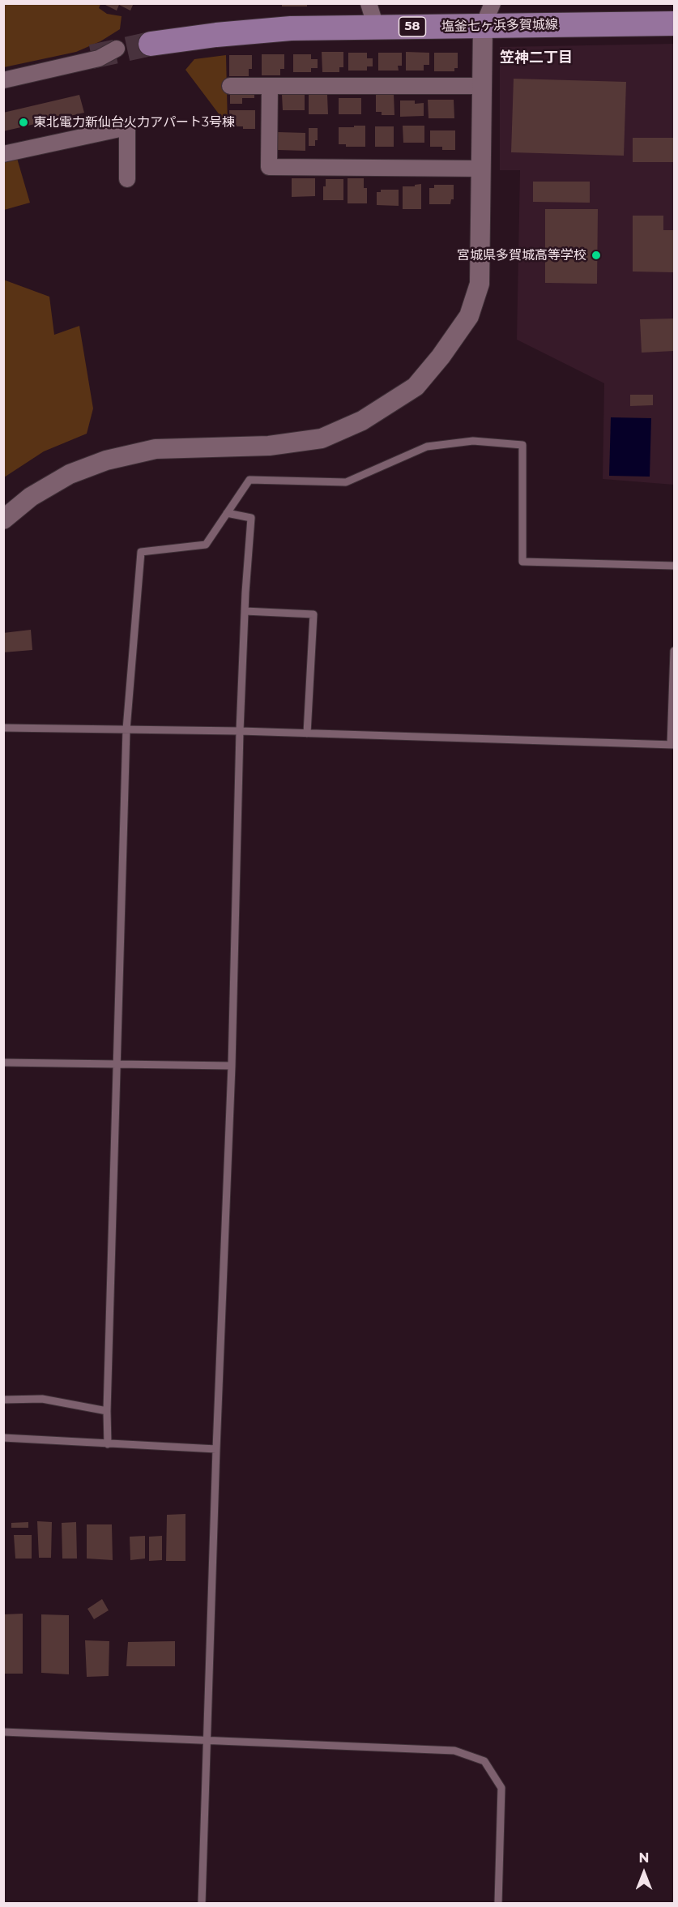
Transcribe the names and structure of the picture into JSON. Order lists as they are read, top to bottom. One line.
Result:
{"streets":{"main road":["塩釜七ヶ浜多賀城線","58"]},"districts":["笠神二丁目"],"places":["東北電力新仙台火力アパート3号棟","宮城県多賀城高等学校"],"north":"top"}
